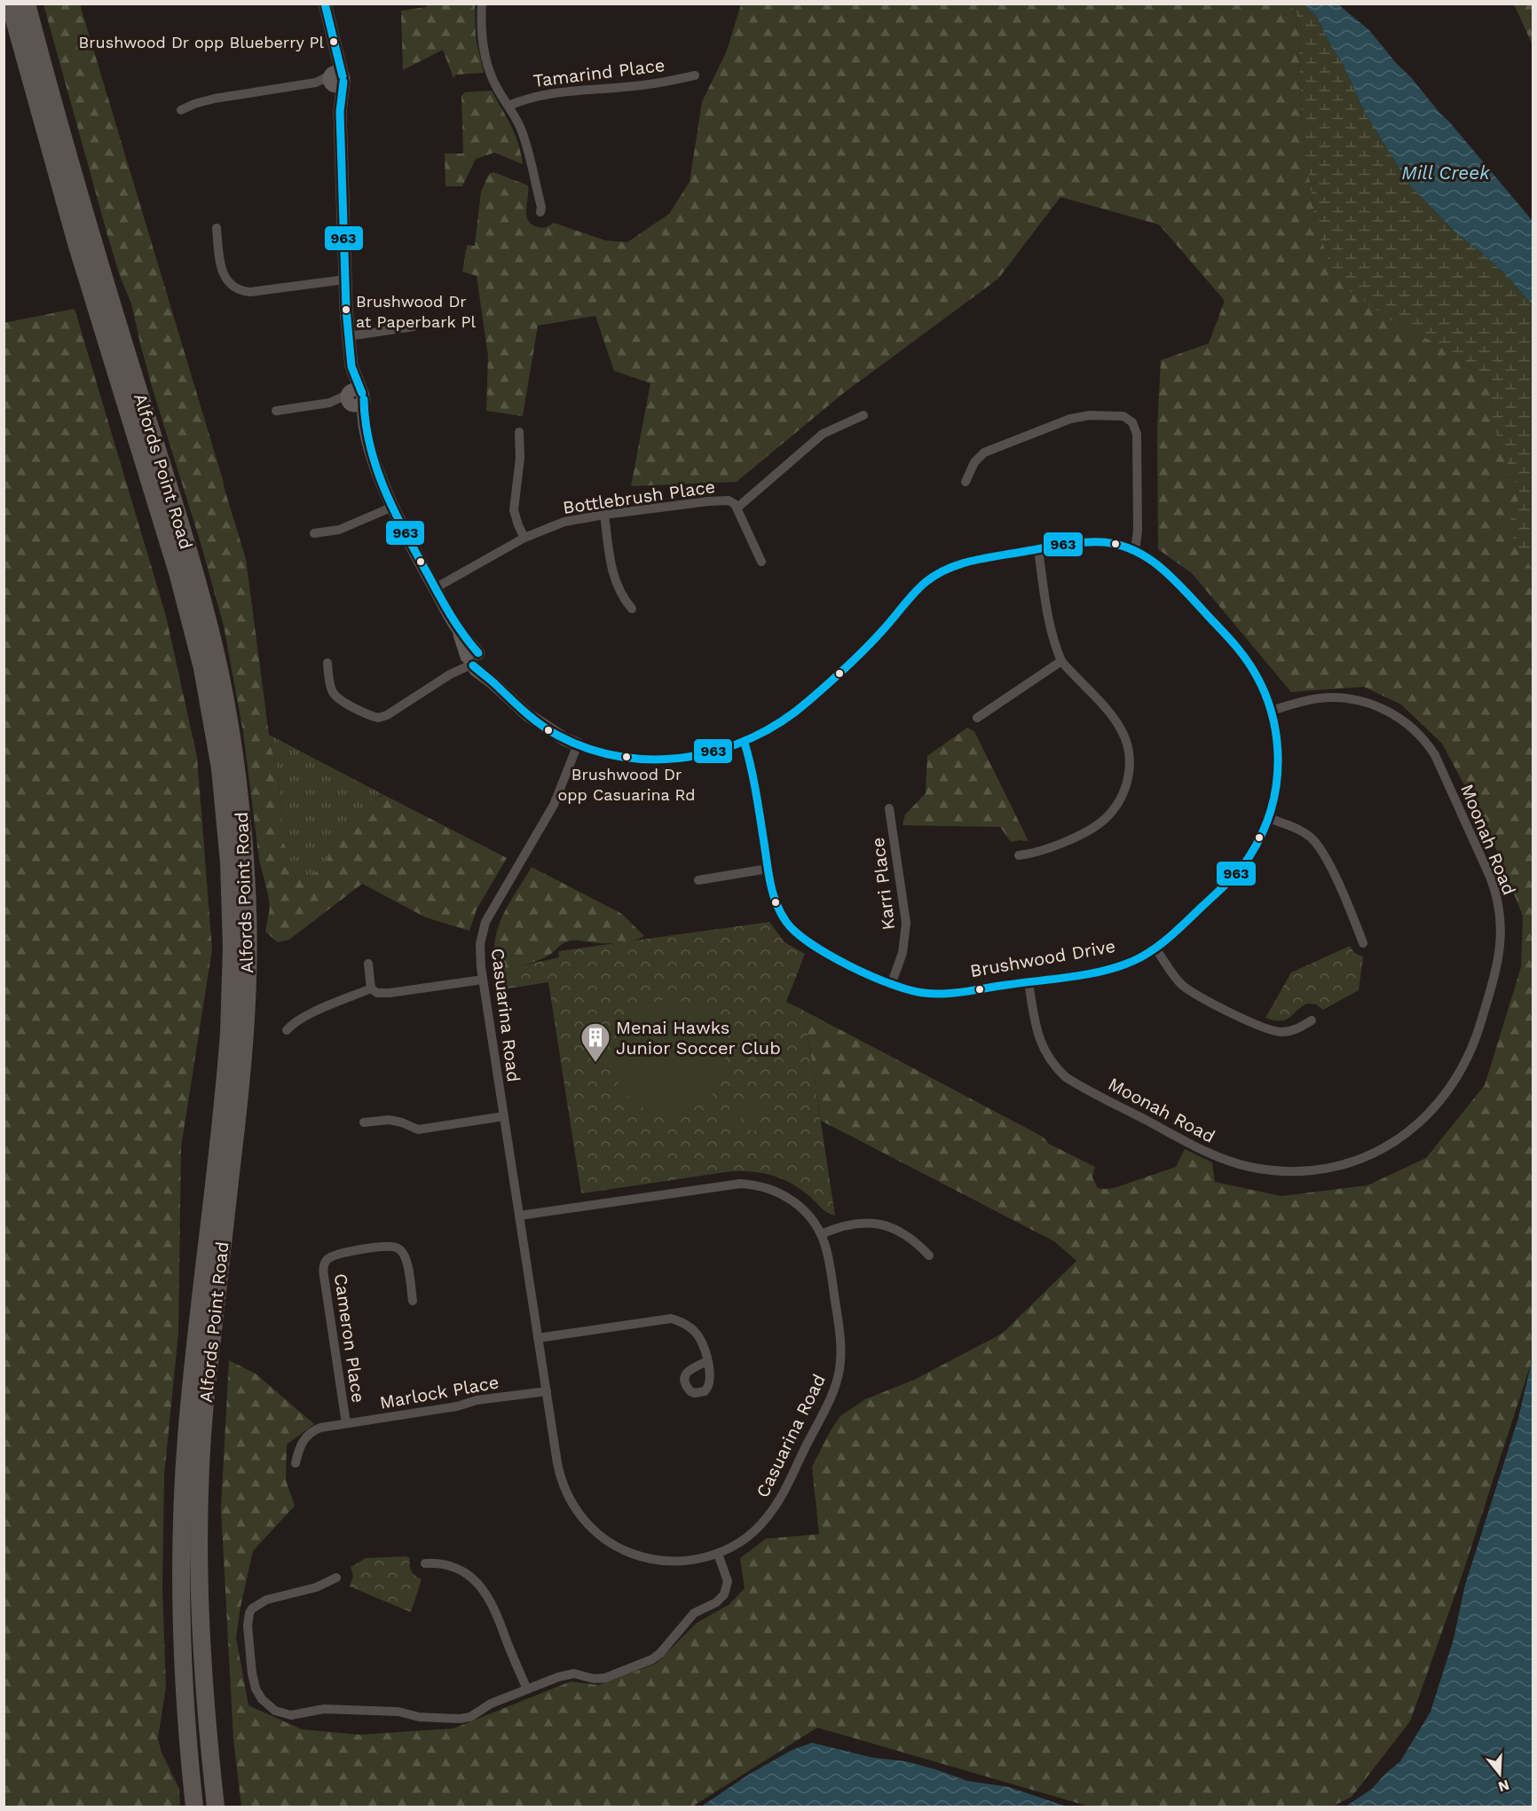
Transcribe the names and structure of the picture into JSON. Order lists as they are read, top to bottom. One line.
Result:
{"streets":{"highway":["Alfords Point Road"],"street":["Tamarind Place","Bottlebrush Place","Moonah Road","Karri Place","Brushwood Drive","Casuarina Road","Cameron Place","Marlock Place"]},"crossings":[["Bottlebrush Place","Brushwood Drive"],["Moonah Road","Brushwood Drive"],["Karri Place","Brushwood Drive"],["Brushwood Drive","Casuarina Road"],["Casuarina Road","Marlock Place"],["Cameron Place","Marlock Place"]],"water":["Mill Creek"],"places":{"other":["Brushwood Dr opp Blueberry Pl","Brushwood Dr at Paperbark Pl","Brushwood Dr opp Casuarina Rd"],"building":["Menai Hawks Junior Soccer Club"]},"lines":["transit line 963"],"north":"bottom"}
